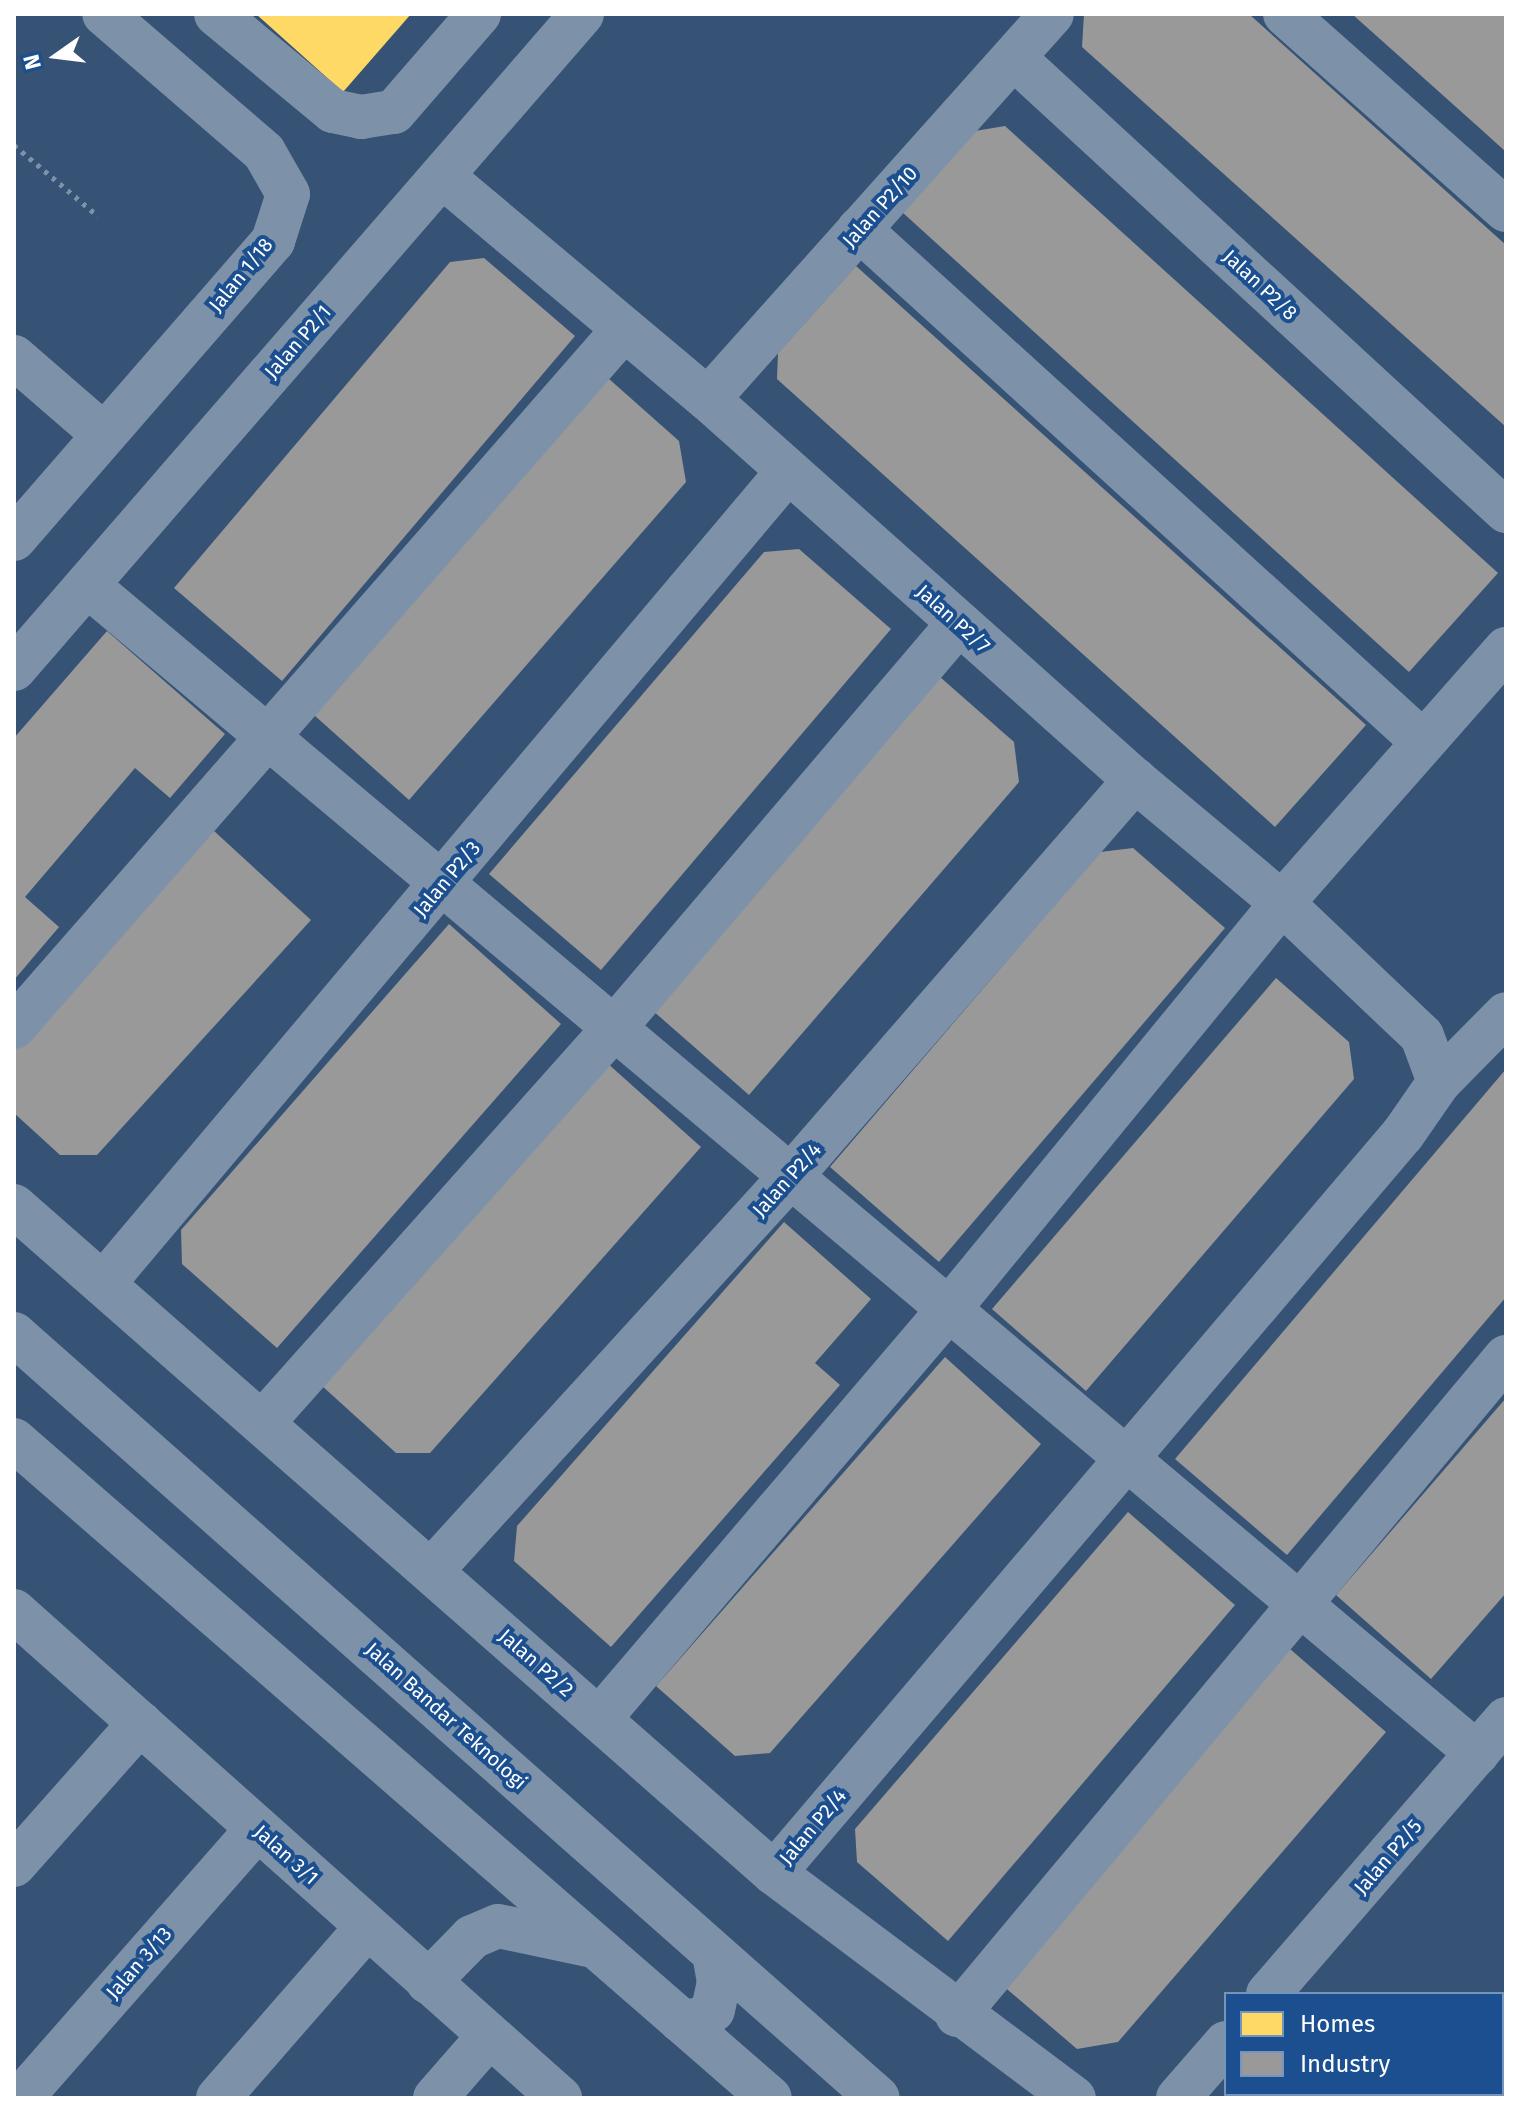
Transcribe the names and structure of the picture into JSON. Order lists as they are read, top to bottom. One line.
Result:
{"streets":{"street":["Jalan P2/10","Jalan 1/18","Jalan P2/8","Jalan P2/1","Jalan P2/7","Jalan P2/3","Jalan P2/4","Jalan P2/2","Jalan Bandar Teknologi","Jalan 3/1","Jalan P2/5","Jalan 3/13"]},"crossings":[["Jalan P2/10","Jalan P2/8"],["Jalan P2/10","Jalan P2/7"],["Jalan P2/1","Jalan P2/7"],["Jalan P2/7","Jalan P2/3"],["Jalan P2/7","Jalan P2/4"],["Jalan P2/3","Jalan P2/2"],["Jalan P2/4","Jalan P2/2"],["Jalan 3/1","Jalan 3/13"]],"legend":["Homes","Industry"],"north":"left"}
